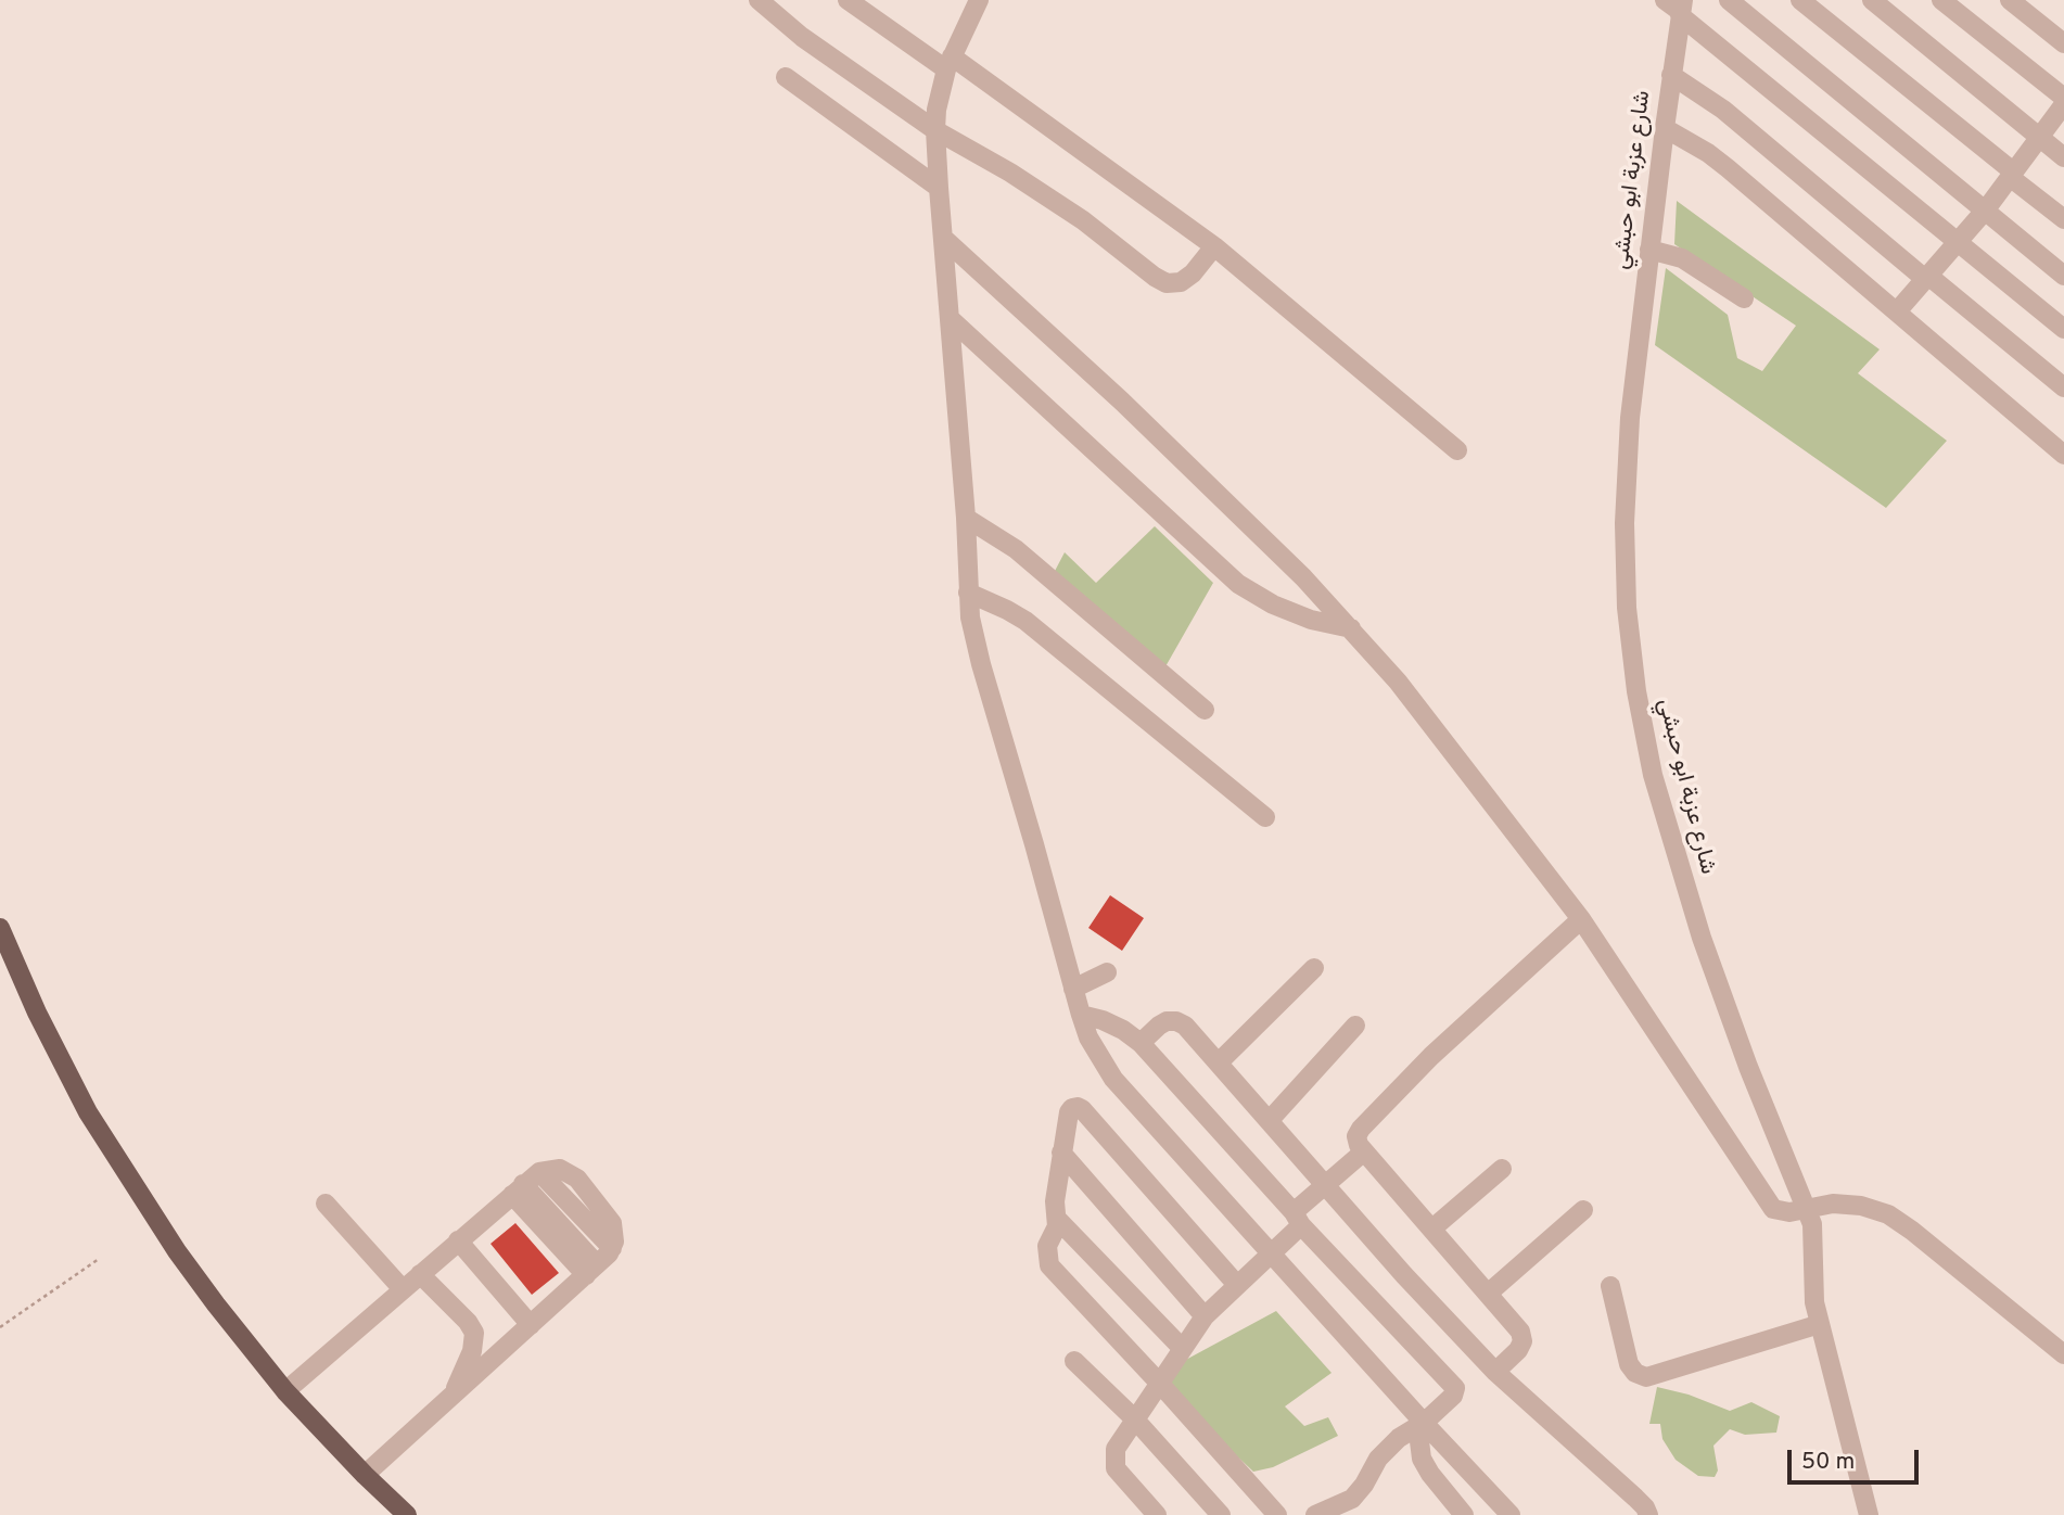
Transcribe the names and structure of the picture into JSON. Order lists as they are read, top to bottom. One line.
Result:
{"streets":{"street":["شارع عزبة ابو حبشي"]},"scale_bar":"50 m"}
